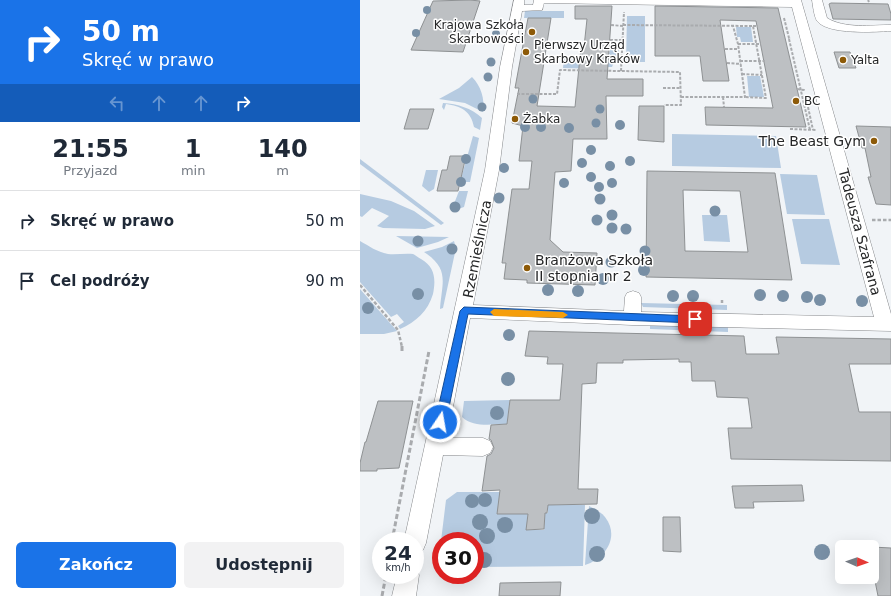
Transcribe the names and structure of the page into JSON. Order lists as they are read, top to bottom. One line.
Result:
{"streets":{"street":["Tadeusza Szafrana","Rzemieślnicza"]},"places":["Krajowa Szkoła Skarbowości","Pierwszy Urząd Skarbowy Kraków","Yalta","BC","Żabka","The Beast Gym","Branżowa Szkoła II stopnia nr 2"],"north":"right","page":{"turn":["50 m","Skręć w prawo"],"eta":["21:55","Przyjazd","1","min","140","m"],"list":[{"name":"Skręć w prawo","value":"50 m"},{"name":"Cel podróży","value":"90 m"}],"speed":"24 km/h","limit":"30","buttons":["Zakończ","Udostępnij"]}}
